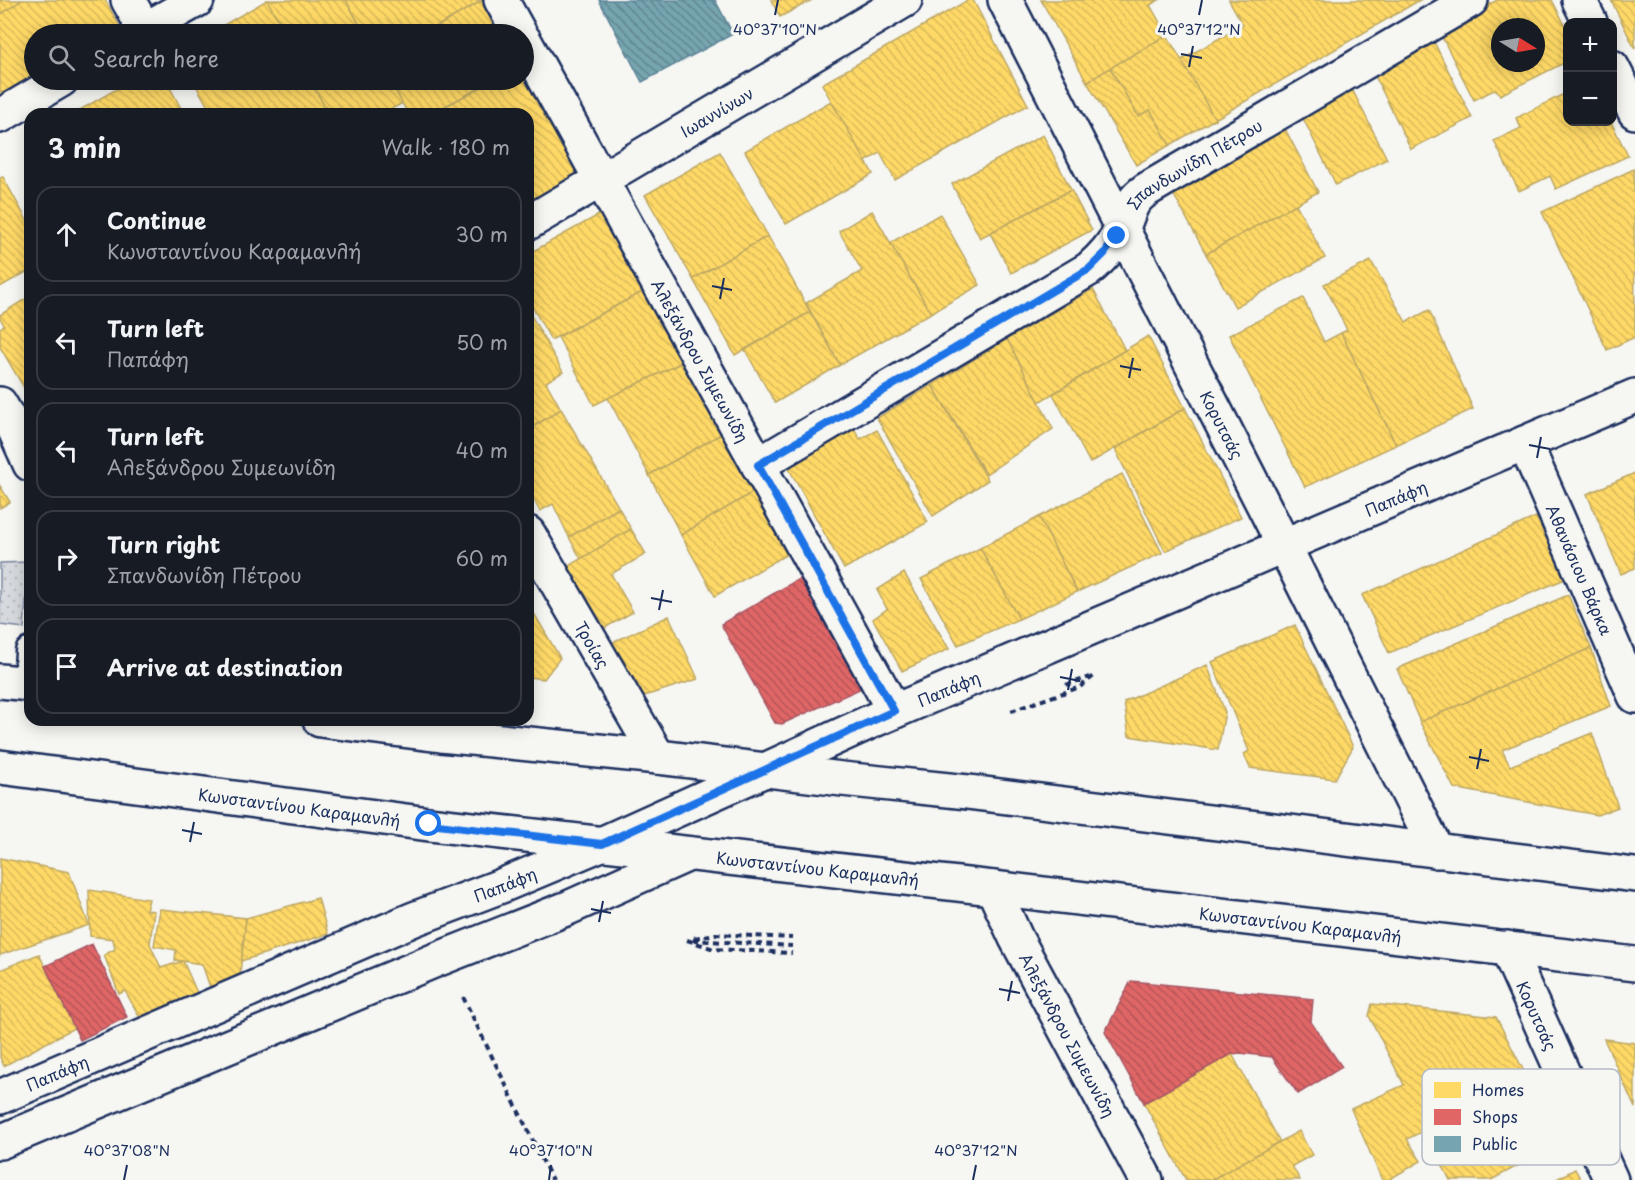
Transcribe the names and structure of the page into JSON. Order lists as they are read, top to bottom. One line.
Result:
{"streets":{"street":["Ιωαννίνων","Σπανδωνίδη Πέτρου","Αλεξάνδρου Συμεωνίδη","Κορυτσάς","Παπάφη","Αθανάσιου Βάρκα","Τροίας","Κωνσταντίνου Καραμανλή"]},"crossings":[["Ιωαννίνων","Αλεξάνδρου Συμεωνίδη"],["Σπανδωνίδη Πέτρου","Αλεξάνδρου Συμεωνίδη"],["Σπανδωνίδη Πέτρου","Κορυτσάς"],["Αλεξάνδρου Συμεωνίδη","Παπάφη"],["Αλεξάνδρου Συμεωνίδη","Κωνσταντίνου Καραμανλή"],["Κορυτσάς","Παπάφη"],["Κορυτσάς","Κωνσταντίνου Καραμανλή"],["Παπάφη","Αθανάσιου Βάρκα"],["Παπάφη","Κωνσταντίνου Καραμανλή"]],"legend":["Homes","Shops","Public"],"north":"right","page":{"map_buttons":["+","−"],"search":"Search here","heading":["3 min","Walk · 180 m"],"list":[["Continue","Κωνσταντίνου Καραμανλή","30 m"],["Turn left","Παπάφη","50 m"],["Turn left","Αλεξάνδρου Συμεωνίδη","40 m"],["Turn right","Σπανδωνίδη Πέτρου","60 m"],"Arrive at destination"]},"coordinates":["40°37'10\"N","40°37'12\"N","40°37'08\"N"]}
